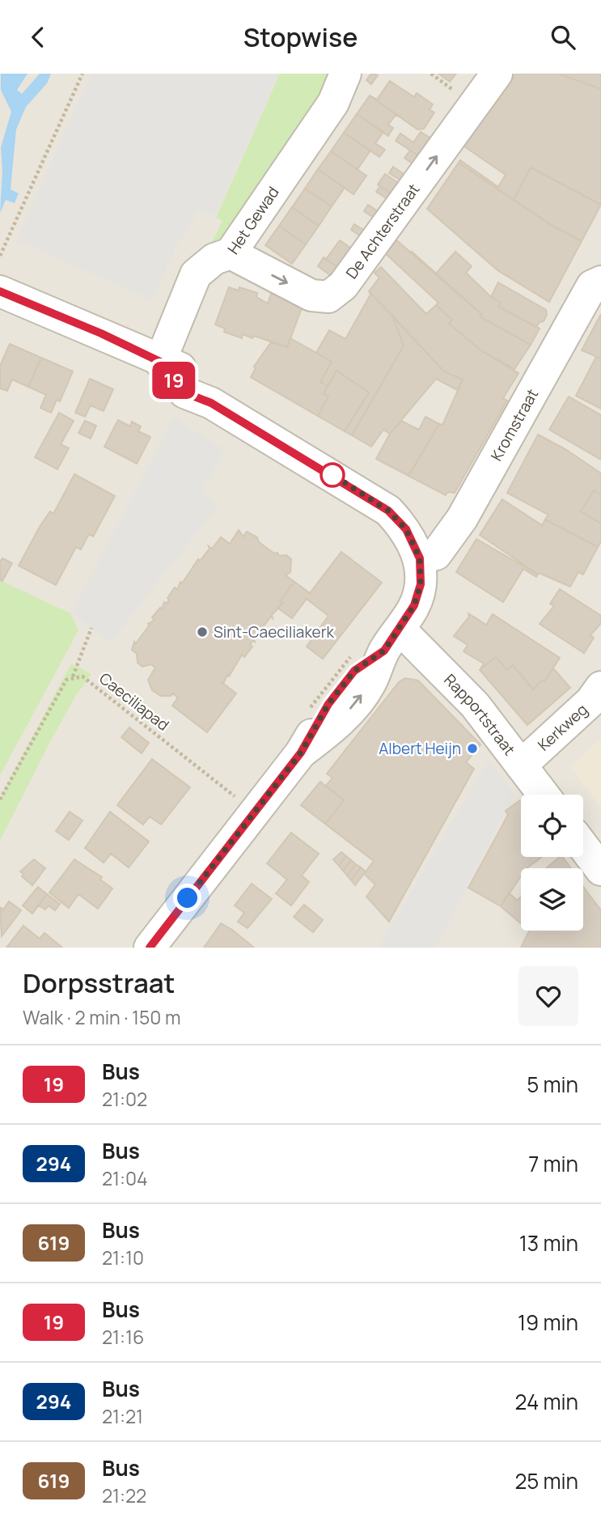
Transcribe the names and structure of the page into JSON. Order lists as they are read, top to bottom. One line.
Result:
{"streets":{"street":["Het Gewad","De Achterstraat","Kromstraat","Rapportstraat","Kerkweg"],"path":["Caeciliapad"]},"crossings":[["Het Gewad","De Achterstraat"],["Rapportstraat","Kerkweg"]],"one_way":["De Achterstraat"],"places":["Sint-Caeciliakerk","Albert Heijn"],"lines":["bus line 19"],"page":{"header":"Stopwise","on_map":"19","heading":["Dorpsstraat","Walk · 2 min · 150 m"],"list":[{"mark":"19","name":"Bus","note":"21:02","value":"5 min"},{"mark":"294","name":"Bus","note":"21:04","value":"7 min"},{"mark":"619","name":"Bus","note":"21:10","value":"13 min"},{"mark":"19","name":"Bus","note":"21:16","value":"19 min"},{"mark":"294","name":"Bus","note":"21:21","value":"24 min"},{"mark":"619","name":"Bus","note":"21:22","value":"25 min"}]}}
